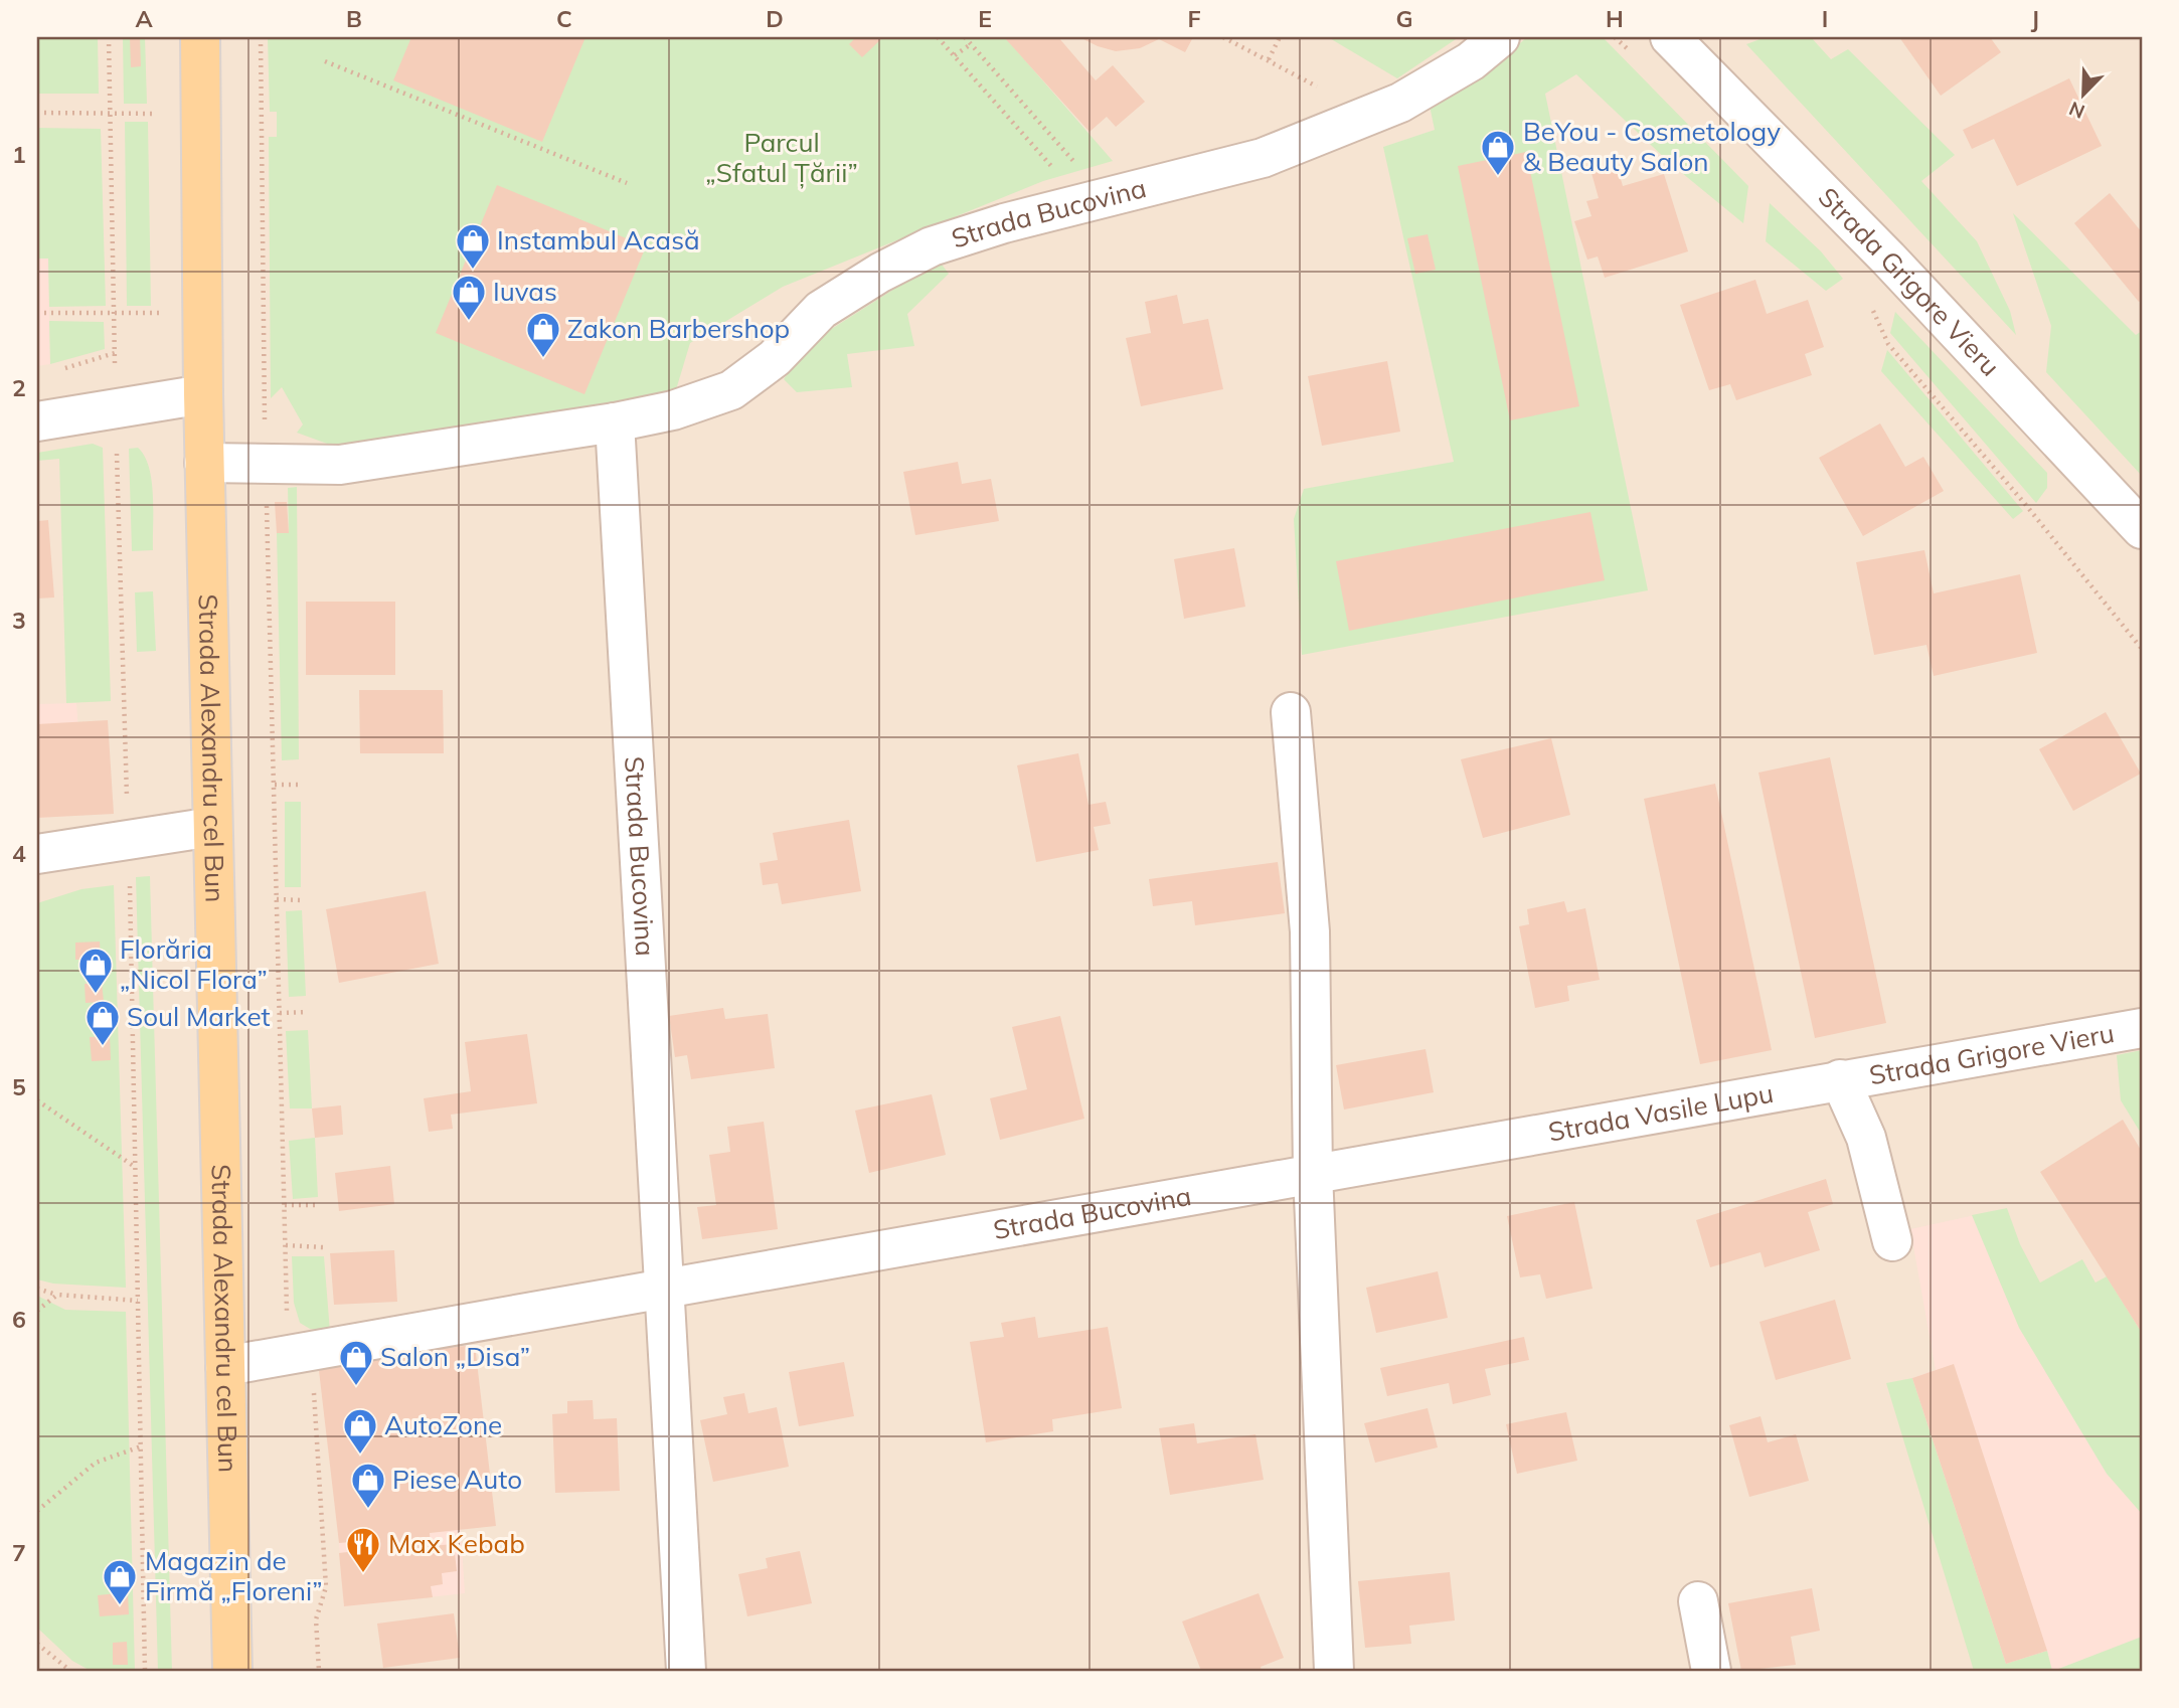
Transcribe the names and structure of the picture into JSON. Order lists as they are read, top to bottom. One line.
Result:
{"streets":{"main road":["Strada Alexandru cel Bun"],"street":["Strada Bucovina","Strada Grigore Vieru","Strada Vasile Lupu"]},"crossings":[["Strada Bucovina","Strada Alexandru cel Bun"],["Strada Bucovina","Strada Vasile Lupu"],["Strada Grigore Vieru","Strada Vasile Lupu"]],"parks":["Parcul „Sfatul Țării”"],"places":{"shop":["BeYou - Cosmetology & Beauty Salon","Instambul Acasă","Iuvas","Zakon Barbershop","Florăria „Nicol Flora”","Soul Market","Salon „Disa”","AutoZone","Piese Auto","Magazin de Firmă „Floreni”"],"restaurant":["Max Kebab"]},"north":"bottom left","grid":{"columns":["A","B","C","D","E","F","G","H","I","J"],"rows":["1","2","3","4","5","6","7"]}}
